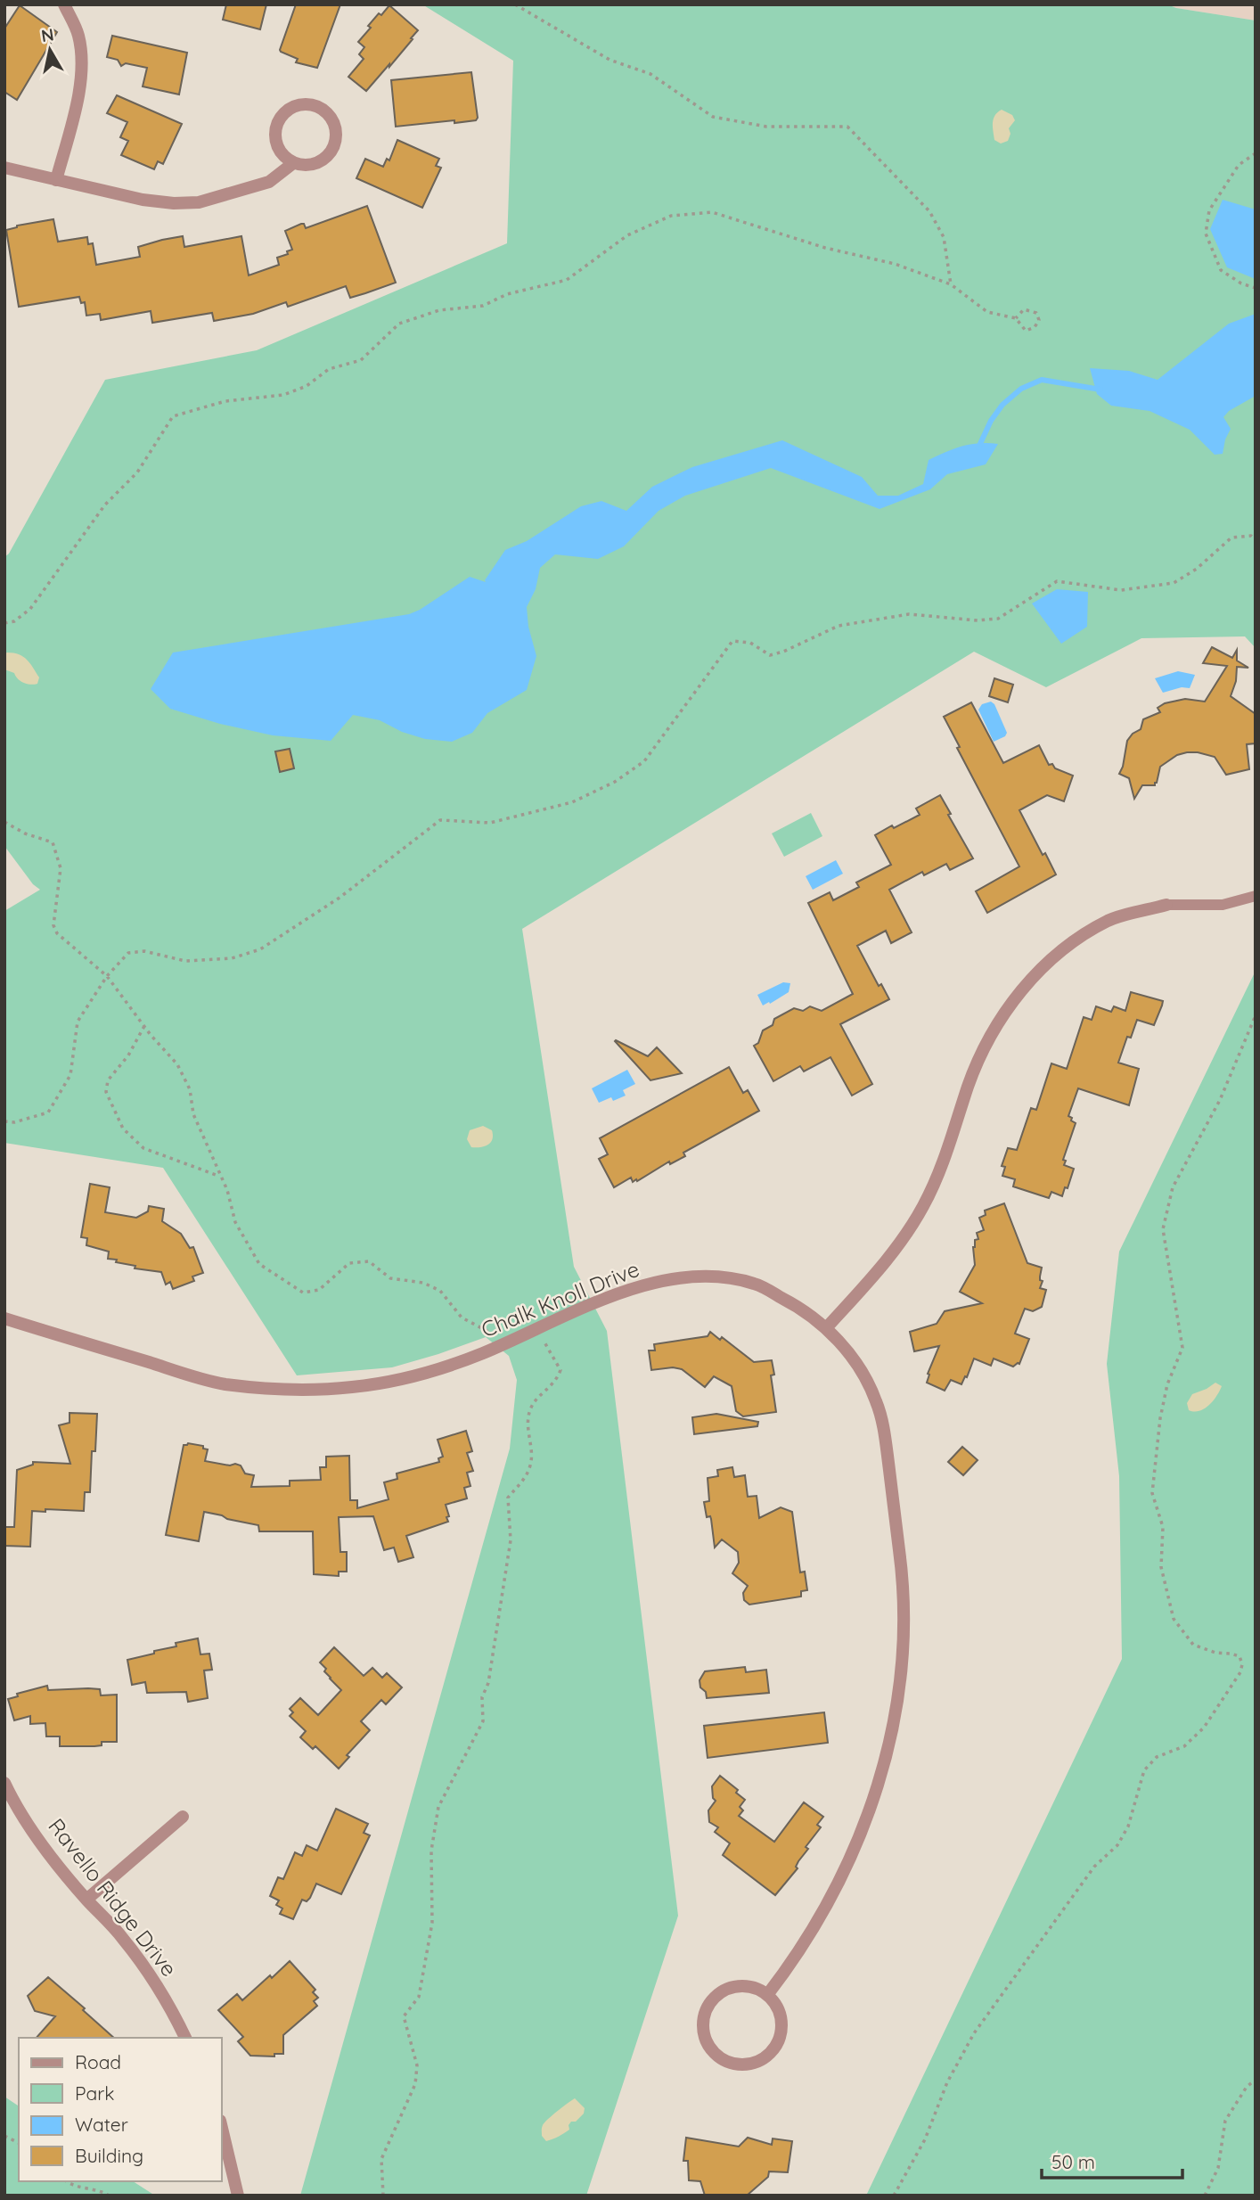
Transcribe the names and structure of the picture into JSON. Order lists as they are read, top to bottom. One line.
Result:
{"streets":{"street":["Chalk Knoll Drive","Ravello Ridge Drive"]},"legend":["Road","Park","Water","Building"],"scale_bar":"50 m","north":"top"}
